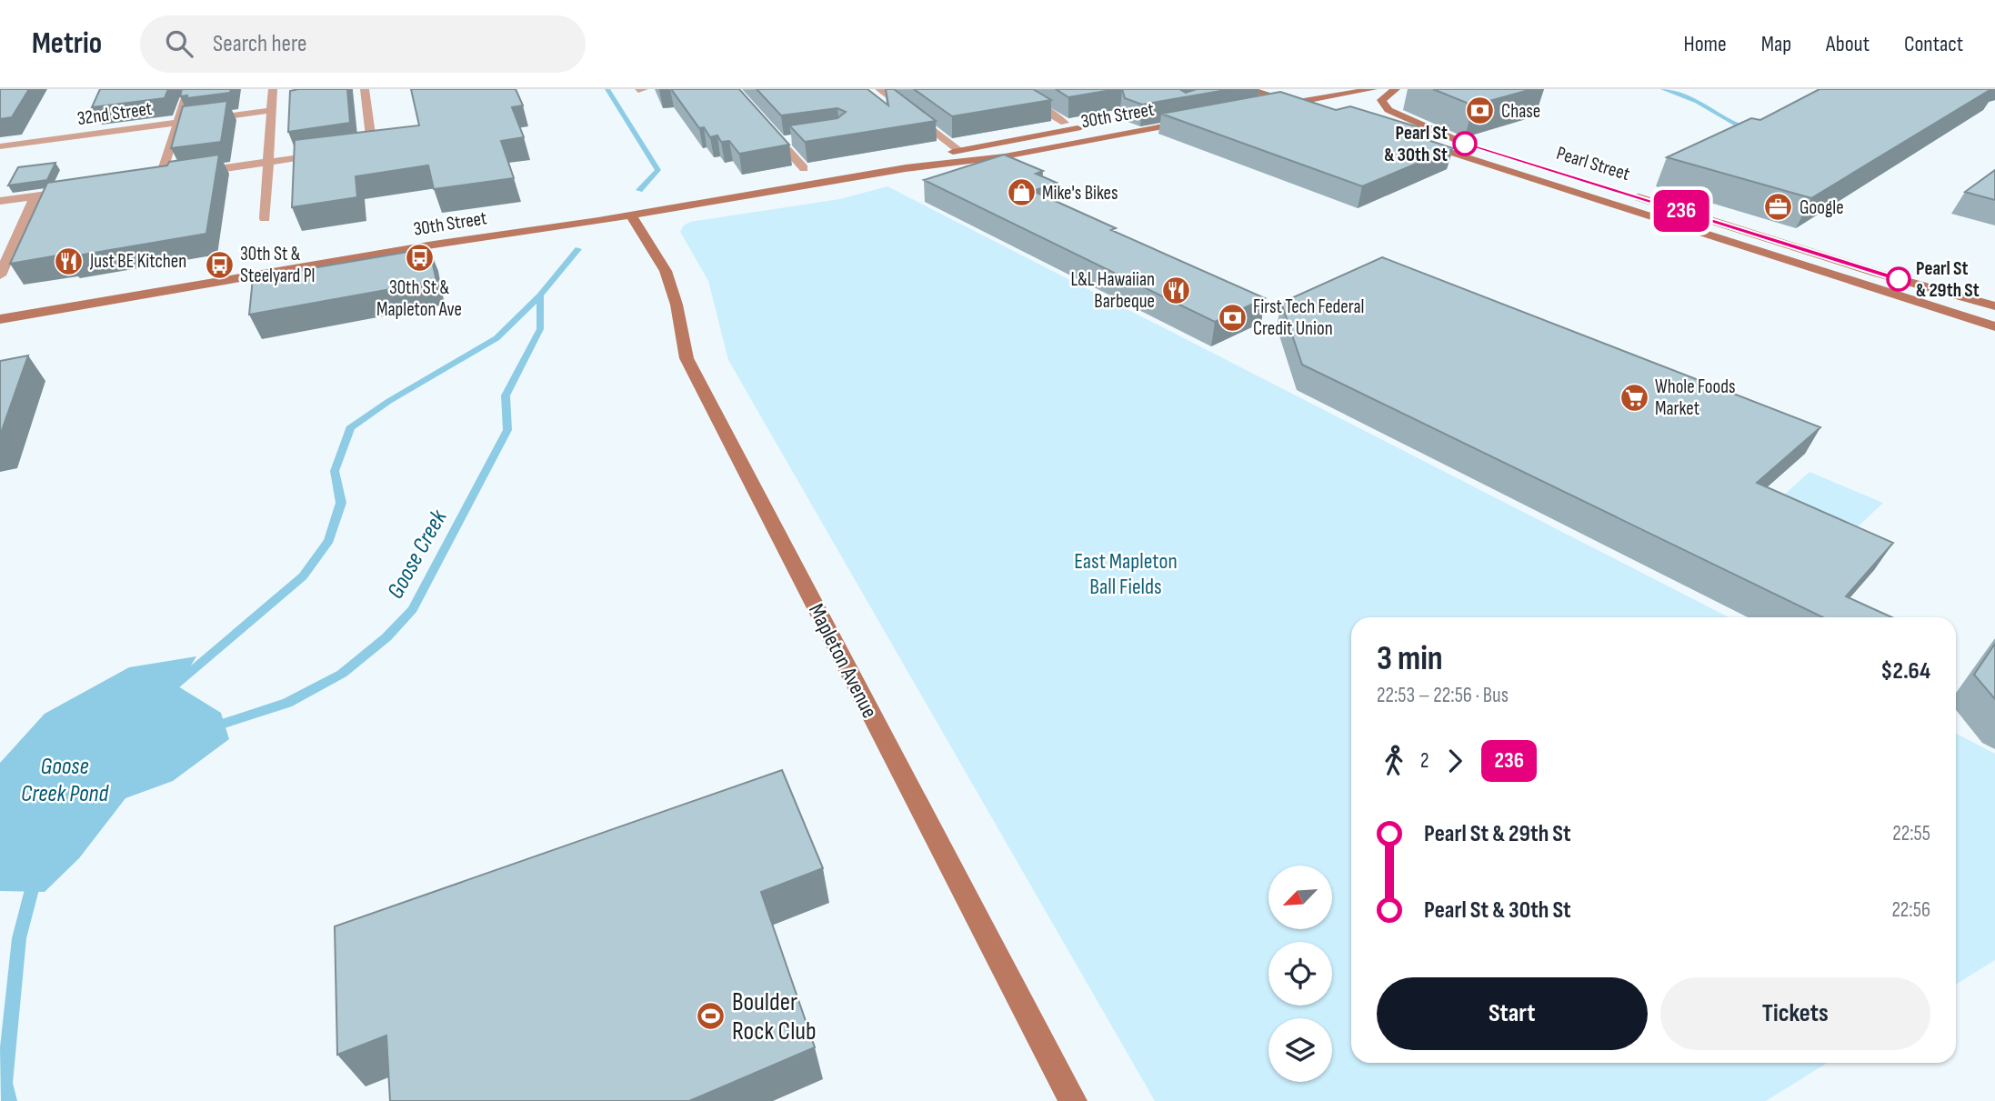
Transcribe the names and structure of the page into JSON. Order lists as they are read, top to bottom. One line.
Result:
{"streets":{"main road":["30th Street","Pearl Street","Mapleton Avenue"],"street":["32nd Street"]},"crossings":[["30th Street","Mapleton Avenue"]],"water":["Goose Creek","Goose Creek Pond"],"parks":["East Mapleton Ball Fields"],"places":{"bank":["Chase","First Tech Federal Credit Union"],"other":["Pearl St & 30th St","Pearl St & 29th St"],"shop":["Mike's Bikes"],"office":["Google"],"bus stop":["30th St & Mapleton Ave","30th St & Steelyard Pl"],"restaurant":["Just BE Kitchen","L&L Hawaiian Barbeque"],"supermarket":["Whole Foods Market"],"sports":["Boulder Rock Club"]},"lines":["bus line 236"],"north":"bottom left","page":{"header":"Metrio","search":"Search here","nav":["Home","Map","About","Contact"],"on_map":"236","heading":["3 min","22:53 – 22:56 · Bus","$2.64"],"legs":["2","236"],"list":[{"name":"Pearl St & 29th St","value":"22:55"},{"name":"Pearl St & 30th St","value":"22:56"}],"buttons":["Start","Tickets"]}}
